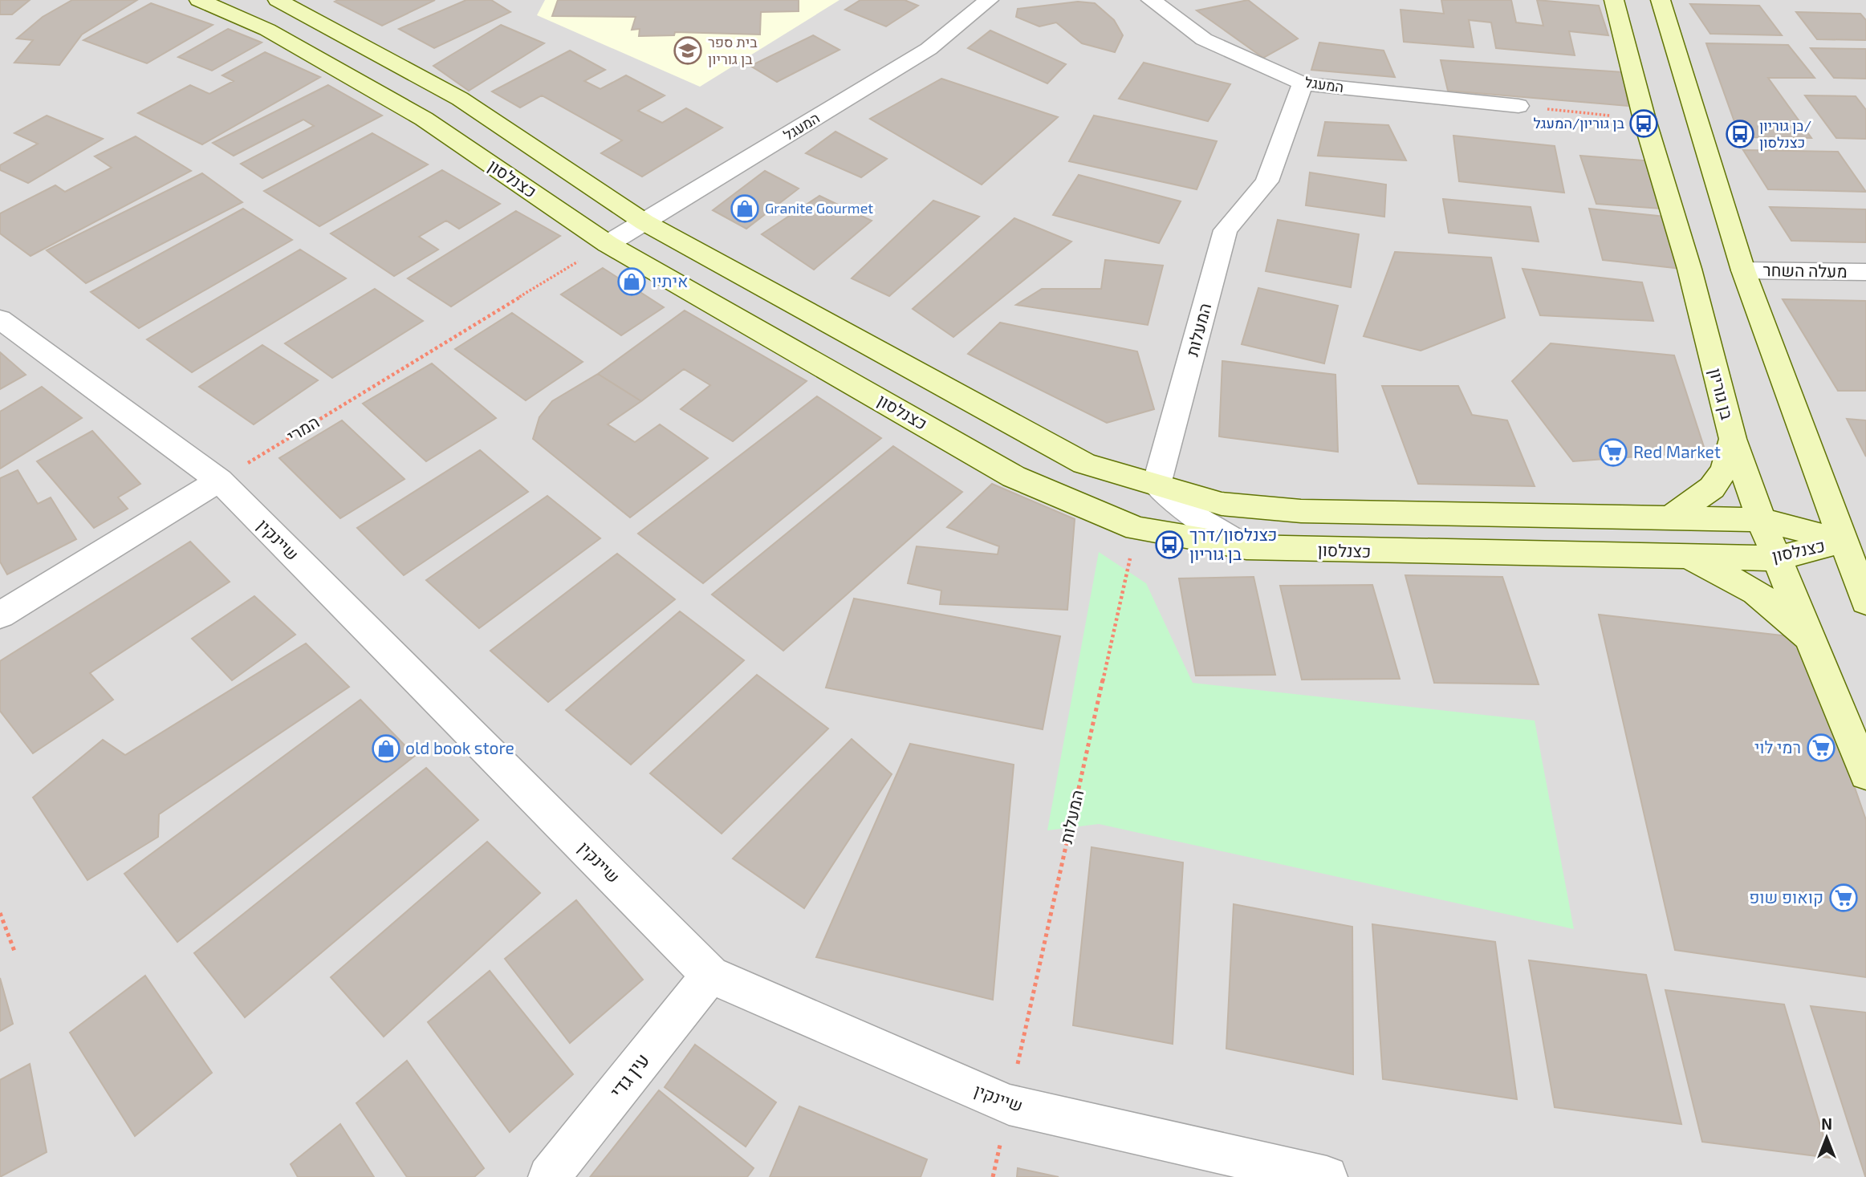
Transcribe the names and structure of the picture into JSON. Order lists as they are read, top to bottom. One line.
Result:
{"streets":{"street":["המעגל","כצנלסון","מעלה השחר","המעלות","בן גוריון","שיינקין","עין גדי"],"path":["המרי"]},"crossings":[["המעגל","כצנלסון"],["המעגל","המעלות"],["המעגל","המרי"],["כצנלסון","המעלות"],["כצנלסון","בן גוריון"],["כצנלסון","המרי"],["המעלות","שיינקין"],["המרי","שיינקין"],["שיינקין","עין גדי"]],"places":{"school or university":["בית ספר בן גוריון"],"bus stop":["בן גוריון/המעגל","בן גוריון/ כצנלסון","כצנלסון/דרך בן גוריון"],"shop":["Granite Gourmet","איתיו","old book store"],"supermarket":["Red Market","רמי לוי","קואופ שופ"]},"north":"top"}
